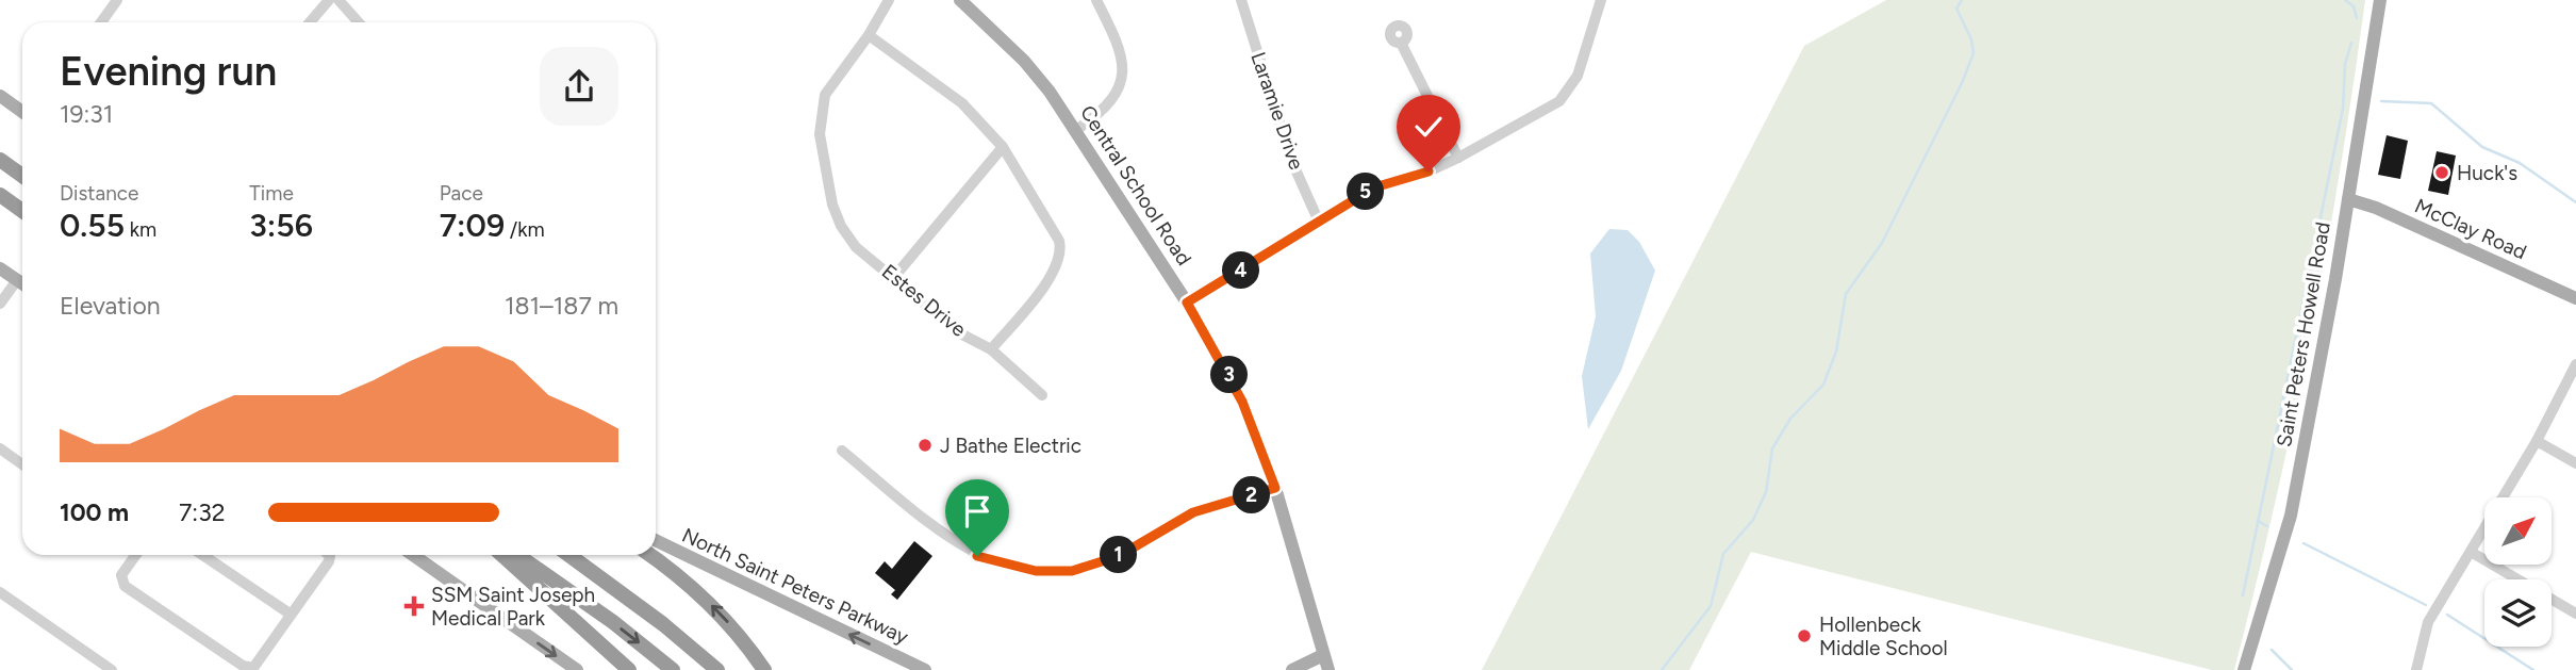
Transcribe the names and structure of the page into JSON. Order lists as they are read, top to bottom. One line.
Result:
{"streets":{"main road":["Central School Road","McClay Road","Saint Peters Howell Road","North Saint Peters Parkway"],"street":["Laramie Drive","Estes Drive"]},"crossings":[["McClay Road","Saint Peters Howell Road"]],"one_way":["North Saint Peters Parkway"],"places":{"other":["Huck's","J Bathe Electric","Hollenbeck Middle School"],"health":["SSM Saint Joseph Medical Park"]},"north":"top right","page":{"heading":["Evening run","19:31"],"stats":[["Distance","0.55 km"],["Time","3:56"],["Pace","7:09 /km"]],"pins":["5","4","3","2","1"],"chart":["Elevation","181–187 m"],"list":[{"name":"100 m","note":"7:32"}]}}
